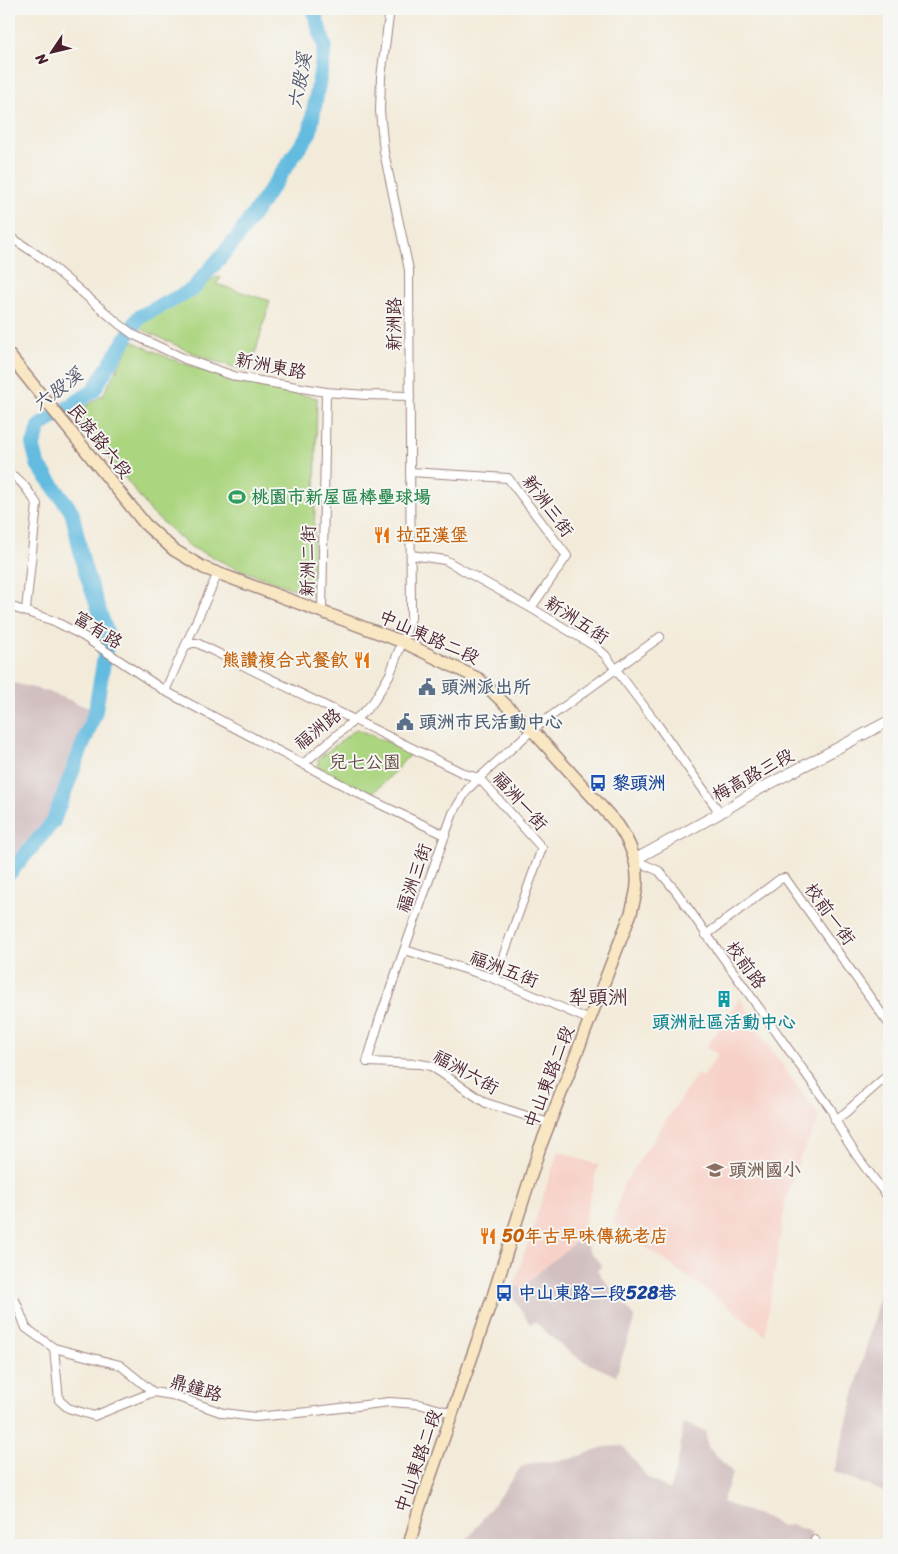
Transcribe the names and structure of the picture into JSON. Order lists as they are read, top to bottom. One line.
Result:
{"streets":{"main road":["民族路六段","中山東路二段"],"street":["新洲路","新洲東路","新洲三街","新洲二街","新洲五街","富有路","福洲路","梅高路三段","福洲一街","福洲三街","校前一街","校前路","福洲五街","福洲六街","鼎鐘路"]},"crossings":[["新洲路","新洲東路"],["新洲路","新洲三街"],["新洲路","新洲五街"],["新洲路","中山東路二段"],["新洲路","福洲路"],["新洲東路","新洲二街"],["民族路六段","中山東路二段"],["新洲三街","新洲五街"],["新洲二街","中山東路二段"],["新洲五街","梅高路三段"],["新洲五街","福洲三街"],["富有路","福洲路"],["中山東路二段","福洲路"],["中山東路二段","梅高路三段"],["中山東路二段","福洲三街"],["中山東路二段","校前路"],["中山東路二段","福洲五街"],["中山東路二段","福洲六街"],["中山東路二段","鼎鐘路"],["福洲路","福洲一街"],["梅高路三段","校前路"],["福洲一街","福洲三街"],["福洲一街","福洲五街"],["福洲三街","福洲五街"],["福洲三街","福洲六街"],["校前一街","校前路"]],"districts":["犁頭洲"],"water":["六股溪"],"parks":["兒七公園"],"places":{"sports":["桃園市新屋區棒壘球場"],"restaurant":["拉亞漢堡","熊讚複合式餐飲","50年古早味傳統老店"],"public building":["頭洲派出所","頭洲市民活動中心"],"bus stop":["黎頭洲","中山東路二段528巷"],"building":["頭洲社區活動中心"],"school or university":["頭洲國小"]},"north":"bottom left"}
